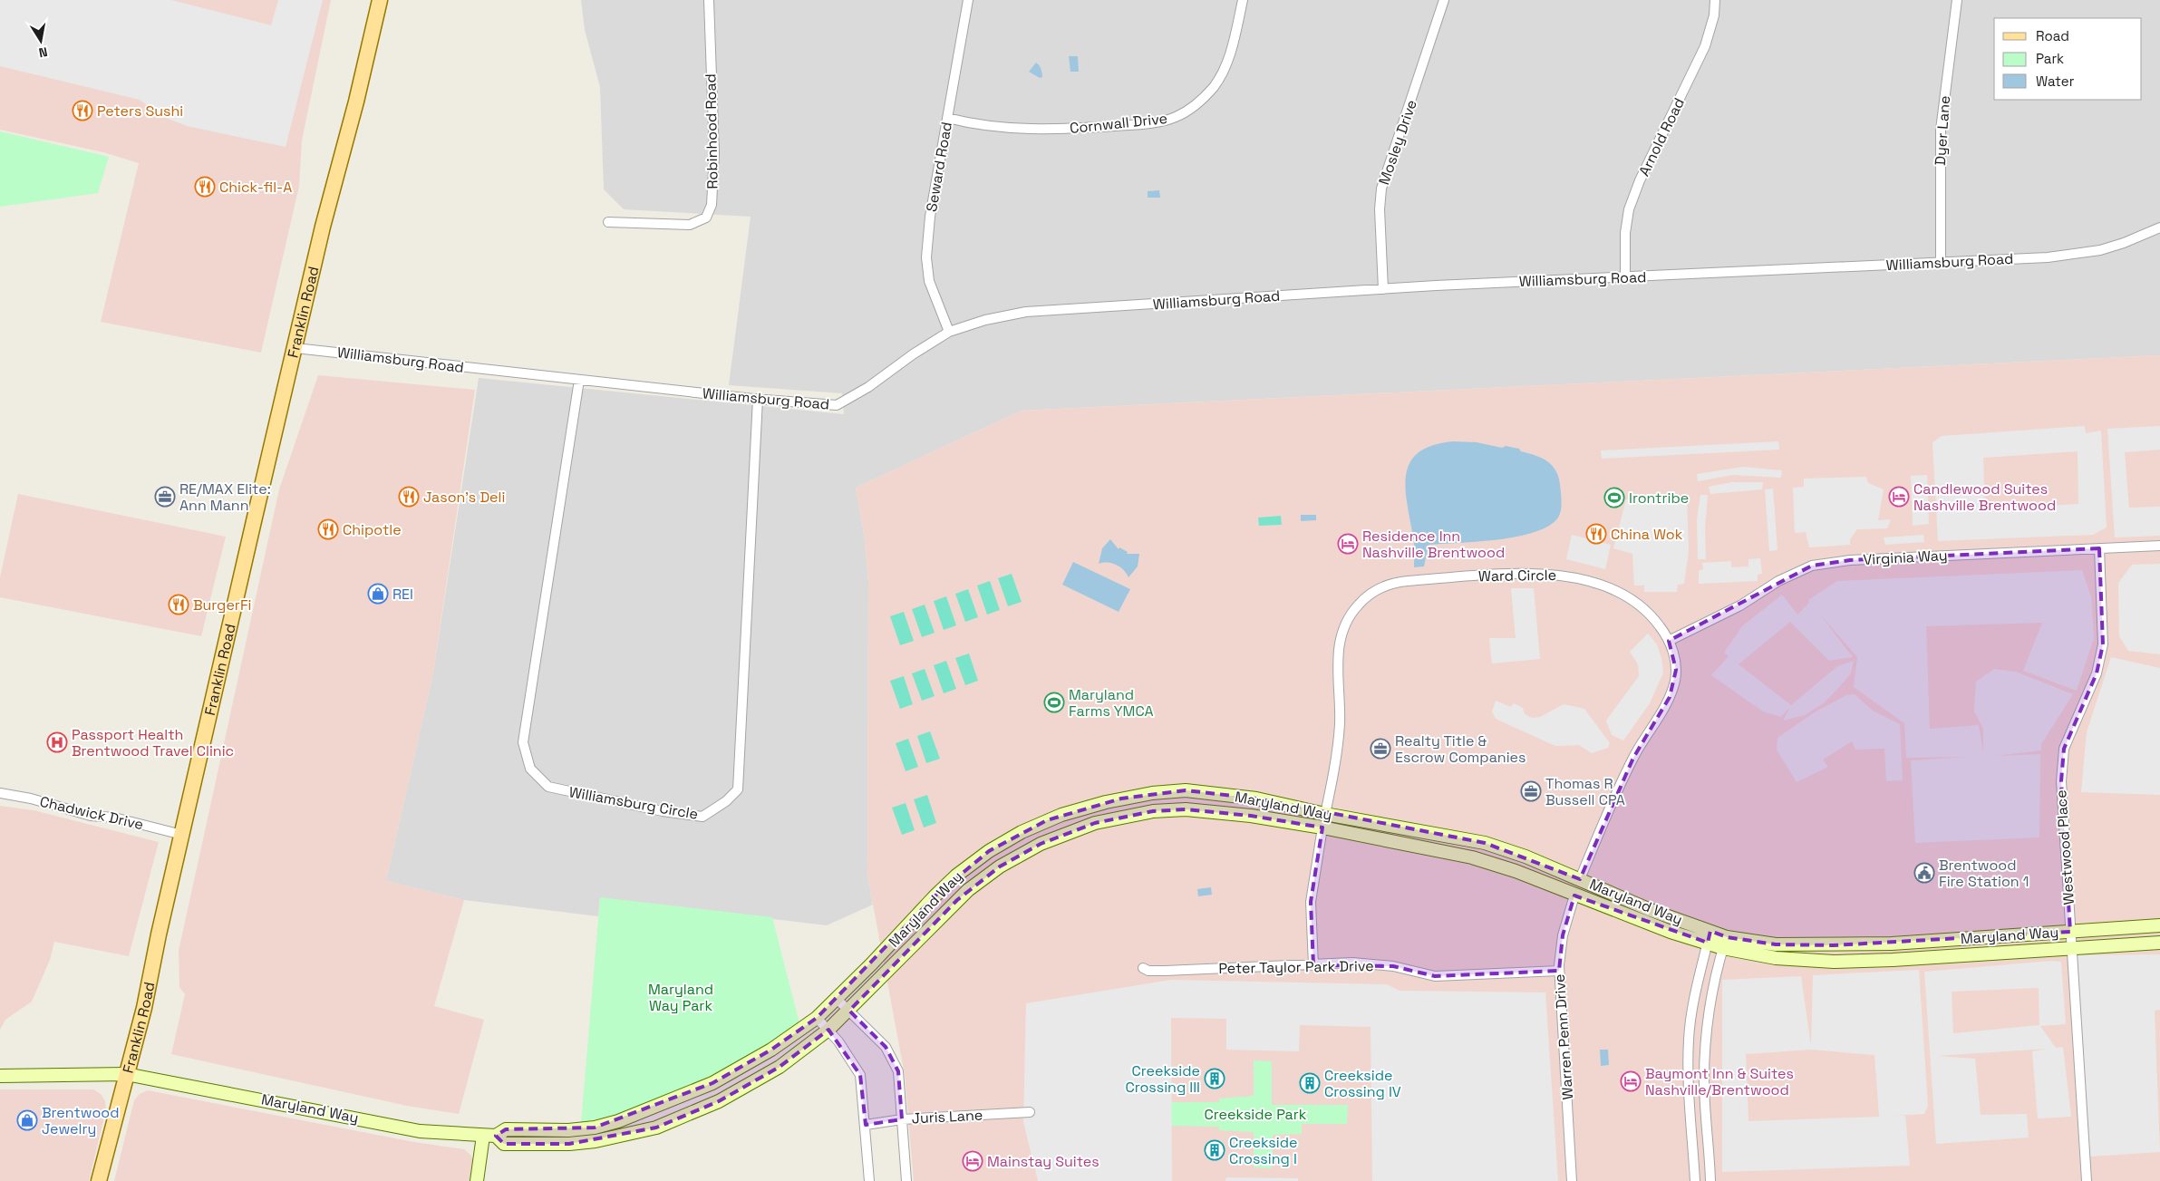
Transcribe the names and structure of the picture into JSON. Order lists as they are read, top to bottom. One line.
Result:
{"streets":{"main road":["Franklin Road","Maryland Way"],"street":["Cornwall Drive","Dyer Lane","Robinhood Road","Arnold Road","Mosley Drive","Seward Road","Williamsburg Road","Virginia Way","Ward Circle","Williamsburg Circle","Chadwick Drive","Westwood Place","Peter Taylor Park Drive","Warren Penn Drive","Juris Lane"]},"crossings":[["Cornwall Drive","Seward Road"],["Dyer Lane","Williamsburg Road"],["Arnold Road","Williamsburg Road"],["Mosley Drive","Williamsburg Road"],["Seward Road","Williamsburg Road"],["Williamsburg Road","Franklin Road"],["Williamsburg Road","Williamsburg Circle"],["Franklin Road","Maryland Way"],["Franklin Road","Chadwick Drive"],["Virginia Way","Ward Circle"],["Virginia Way","Westwood Place"],["Ward Circle","Maryland Way"],["Maryland Way","Westwood Place"],["Maryland Way","Warren Penn Drive"],["Peter Taylor Park Drive","Warren Penn Drive"]],"parks":["Maryland Way Park","Creekside Park"],"places":{"restaurant":["Peters Sushi","Chick-fil-A","Jason's Deli","Chipotle","China Wok","BurgerFi"],"office":["RE/MAX Elite: Ann Mann","Realty Title & Escrow Companies","Thomas R Bussell CPA"],"hotel":["Candlewood Suites Nashville Brentwood","Residence Inn Nashville Brentwood","Baymont Inn & Suites Nashville/Brentwood","Mainstay Suites"],"sports":["Irontribe","Maryland Farms YMCA"],"shop":["REI","Brentwood Jewelry"],"hospital":["Passport Health Brentwood Travel Clinic"],"public building":["Brentwood Fire Station 1"],"building":["Creekside Crossing III","Creekside Crossing IV","Creekside Crossing I"]},"legend":["Road","Park","Water"],"north":"bottom"}
